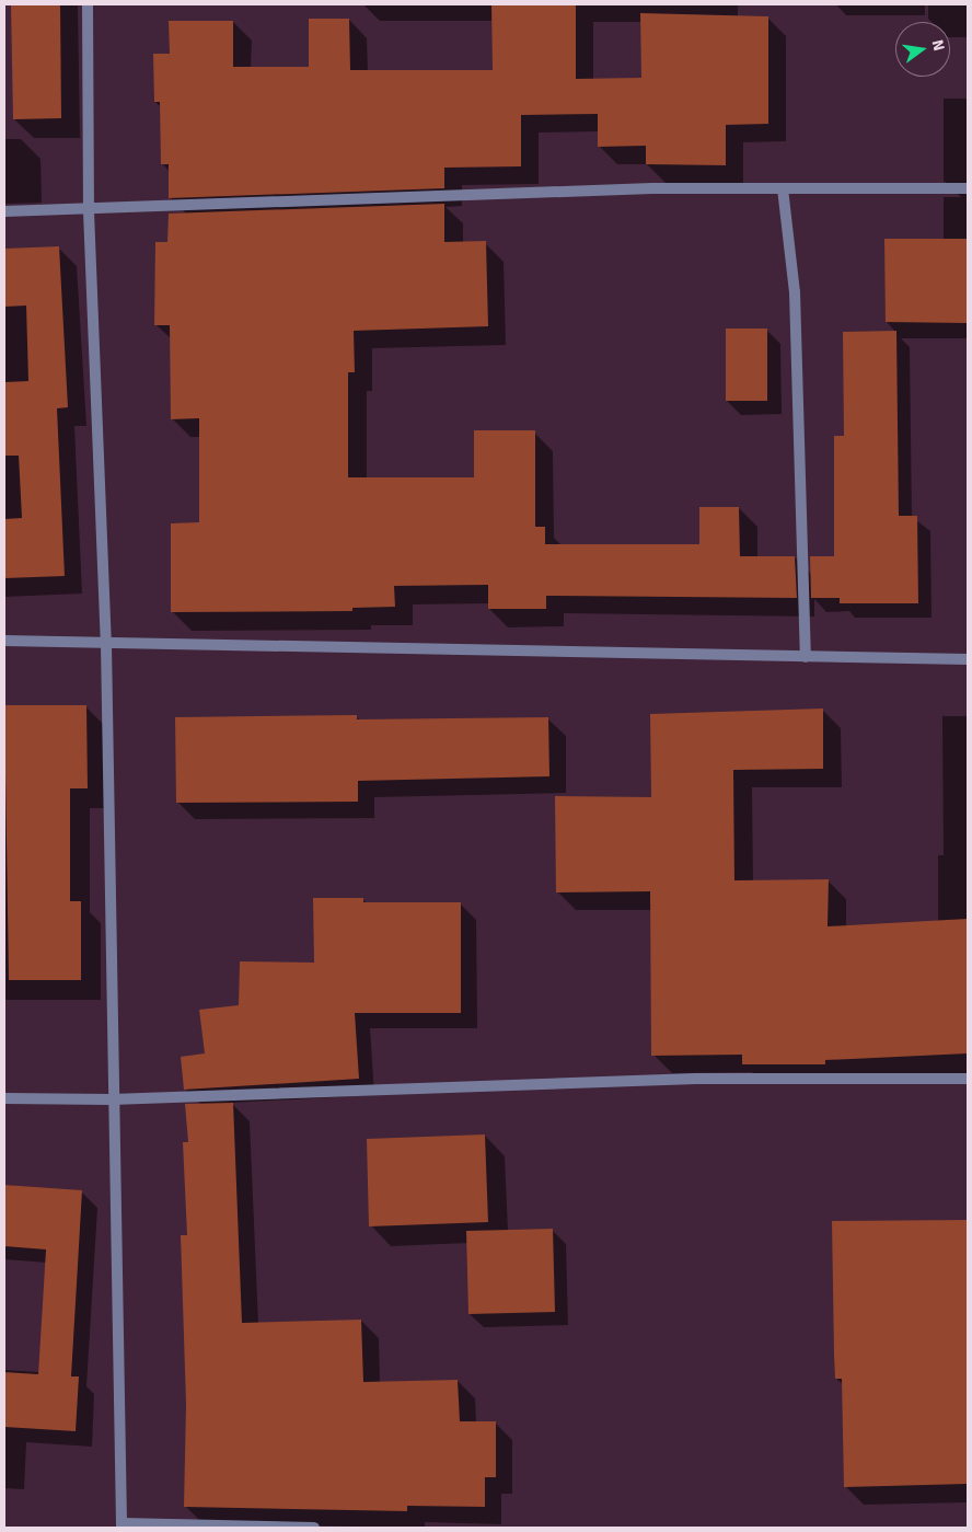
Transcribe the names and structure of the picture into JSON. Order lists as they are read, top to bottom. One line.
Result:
{"north":"right"}
